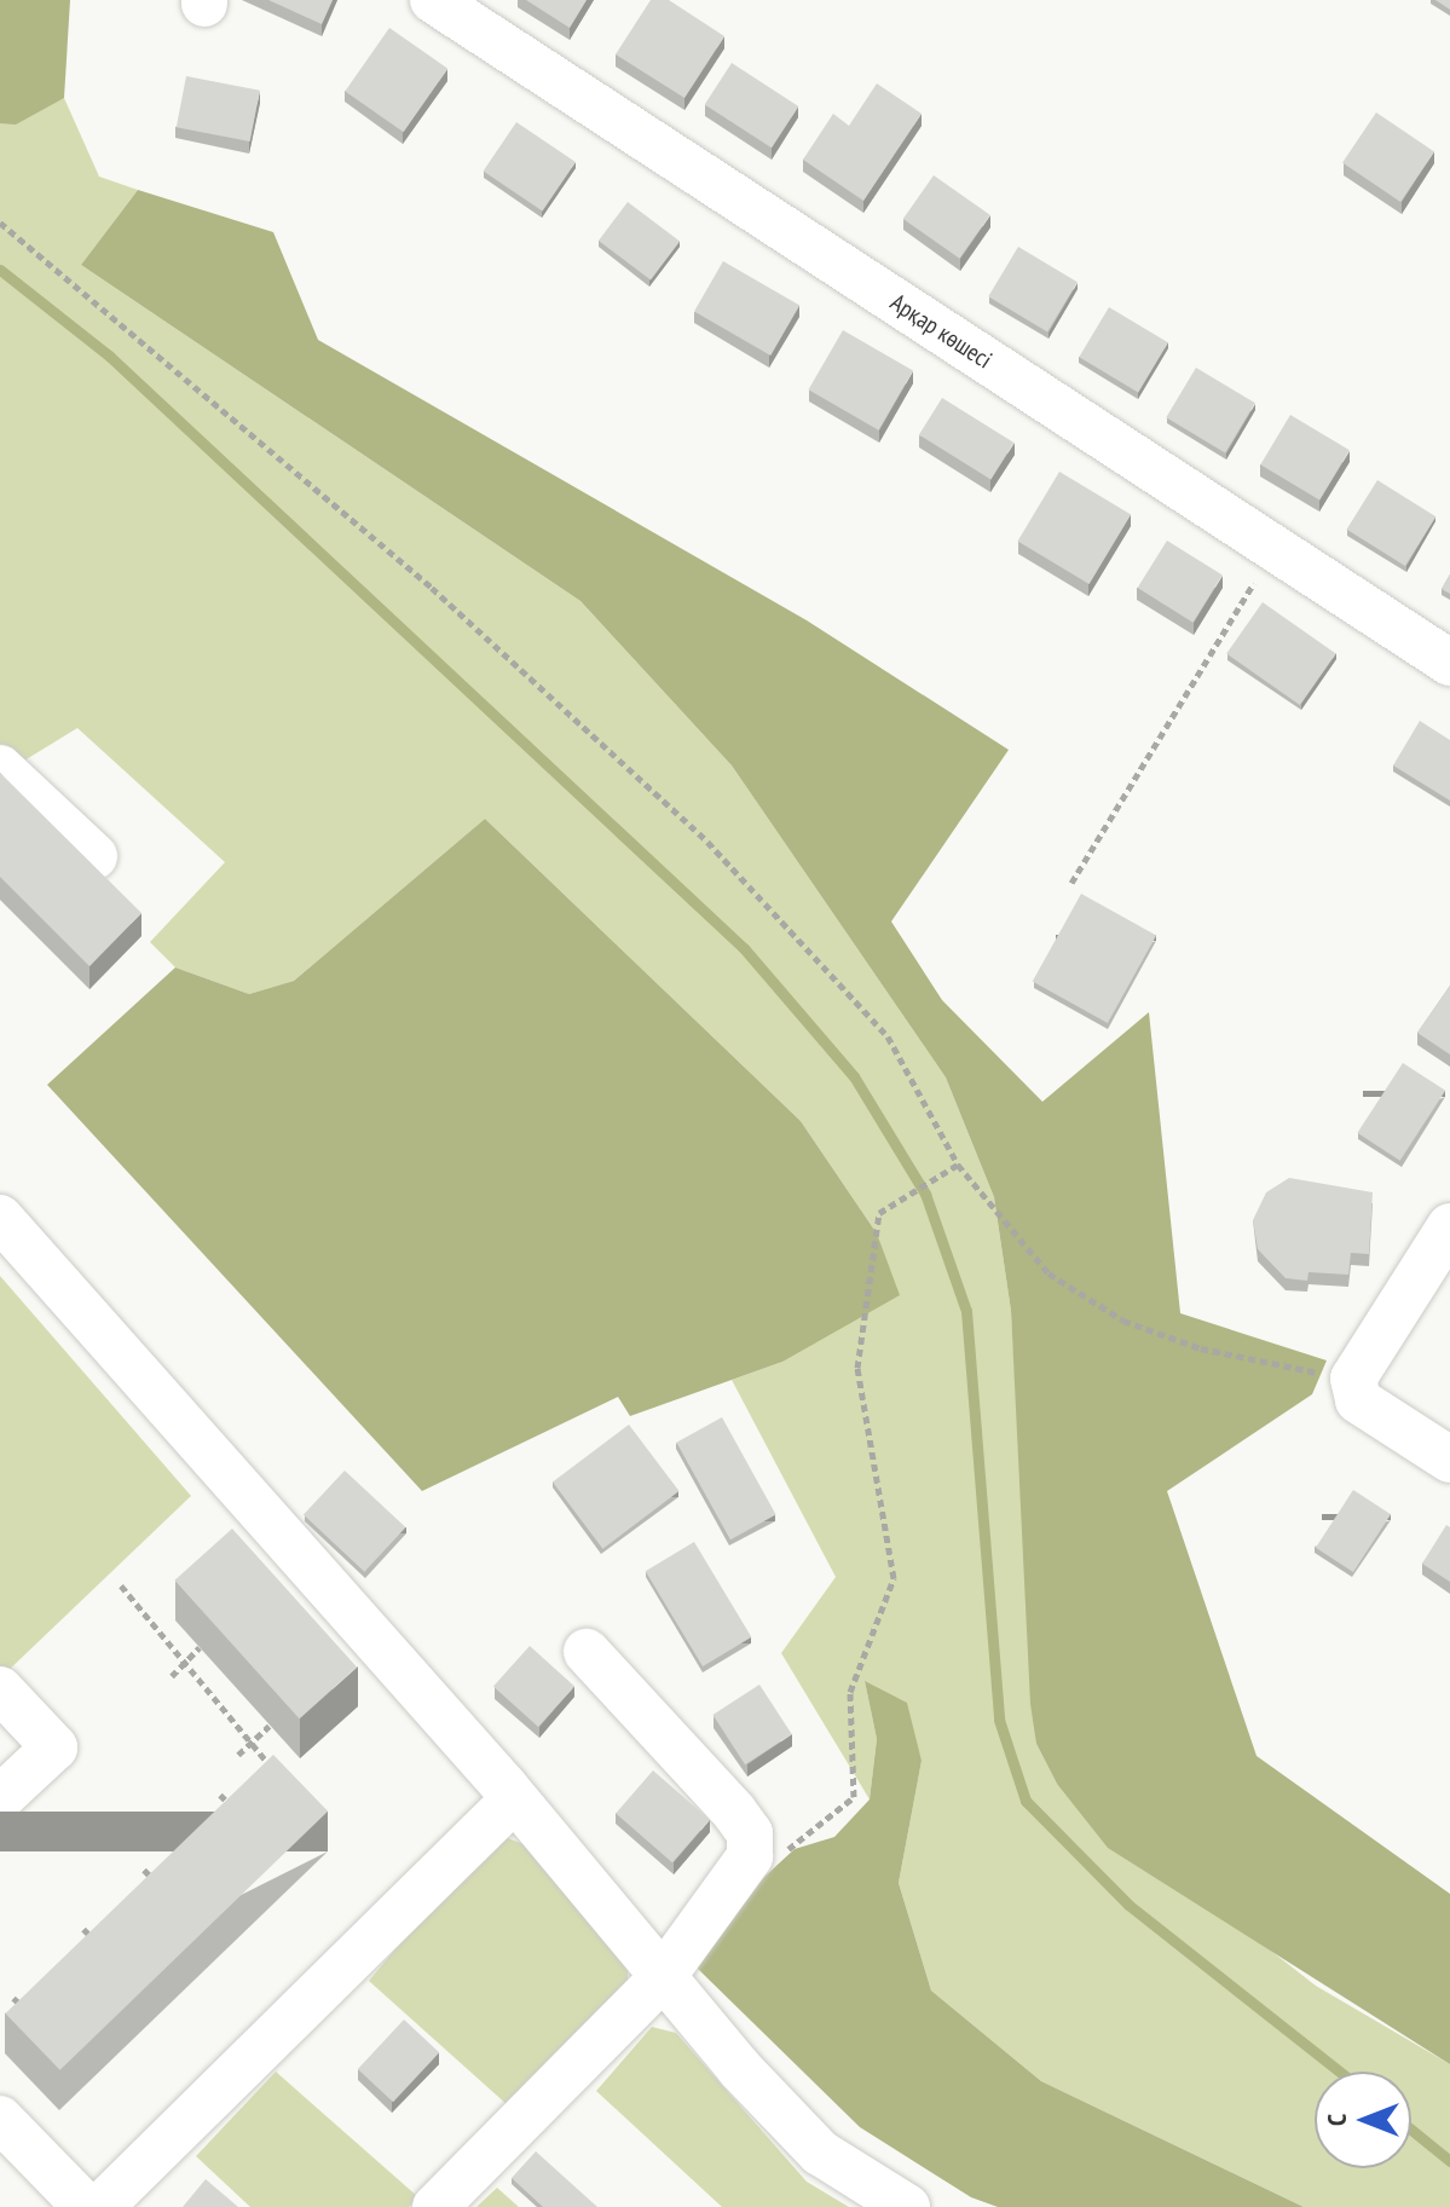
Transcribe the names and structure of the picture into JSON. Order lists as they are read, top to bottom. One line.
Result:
{"streets":{"street":["Арқар көшесі"]},"north":"left"}
